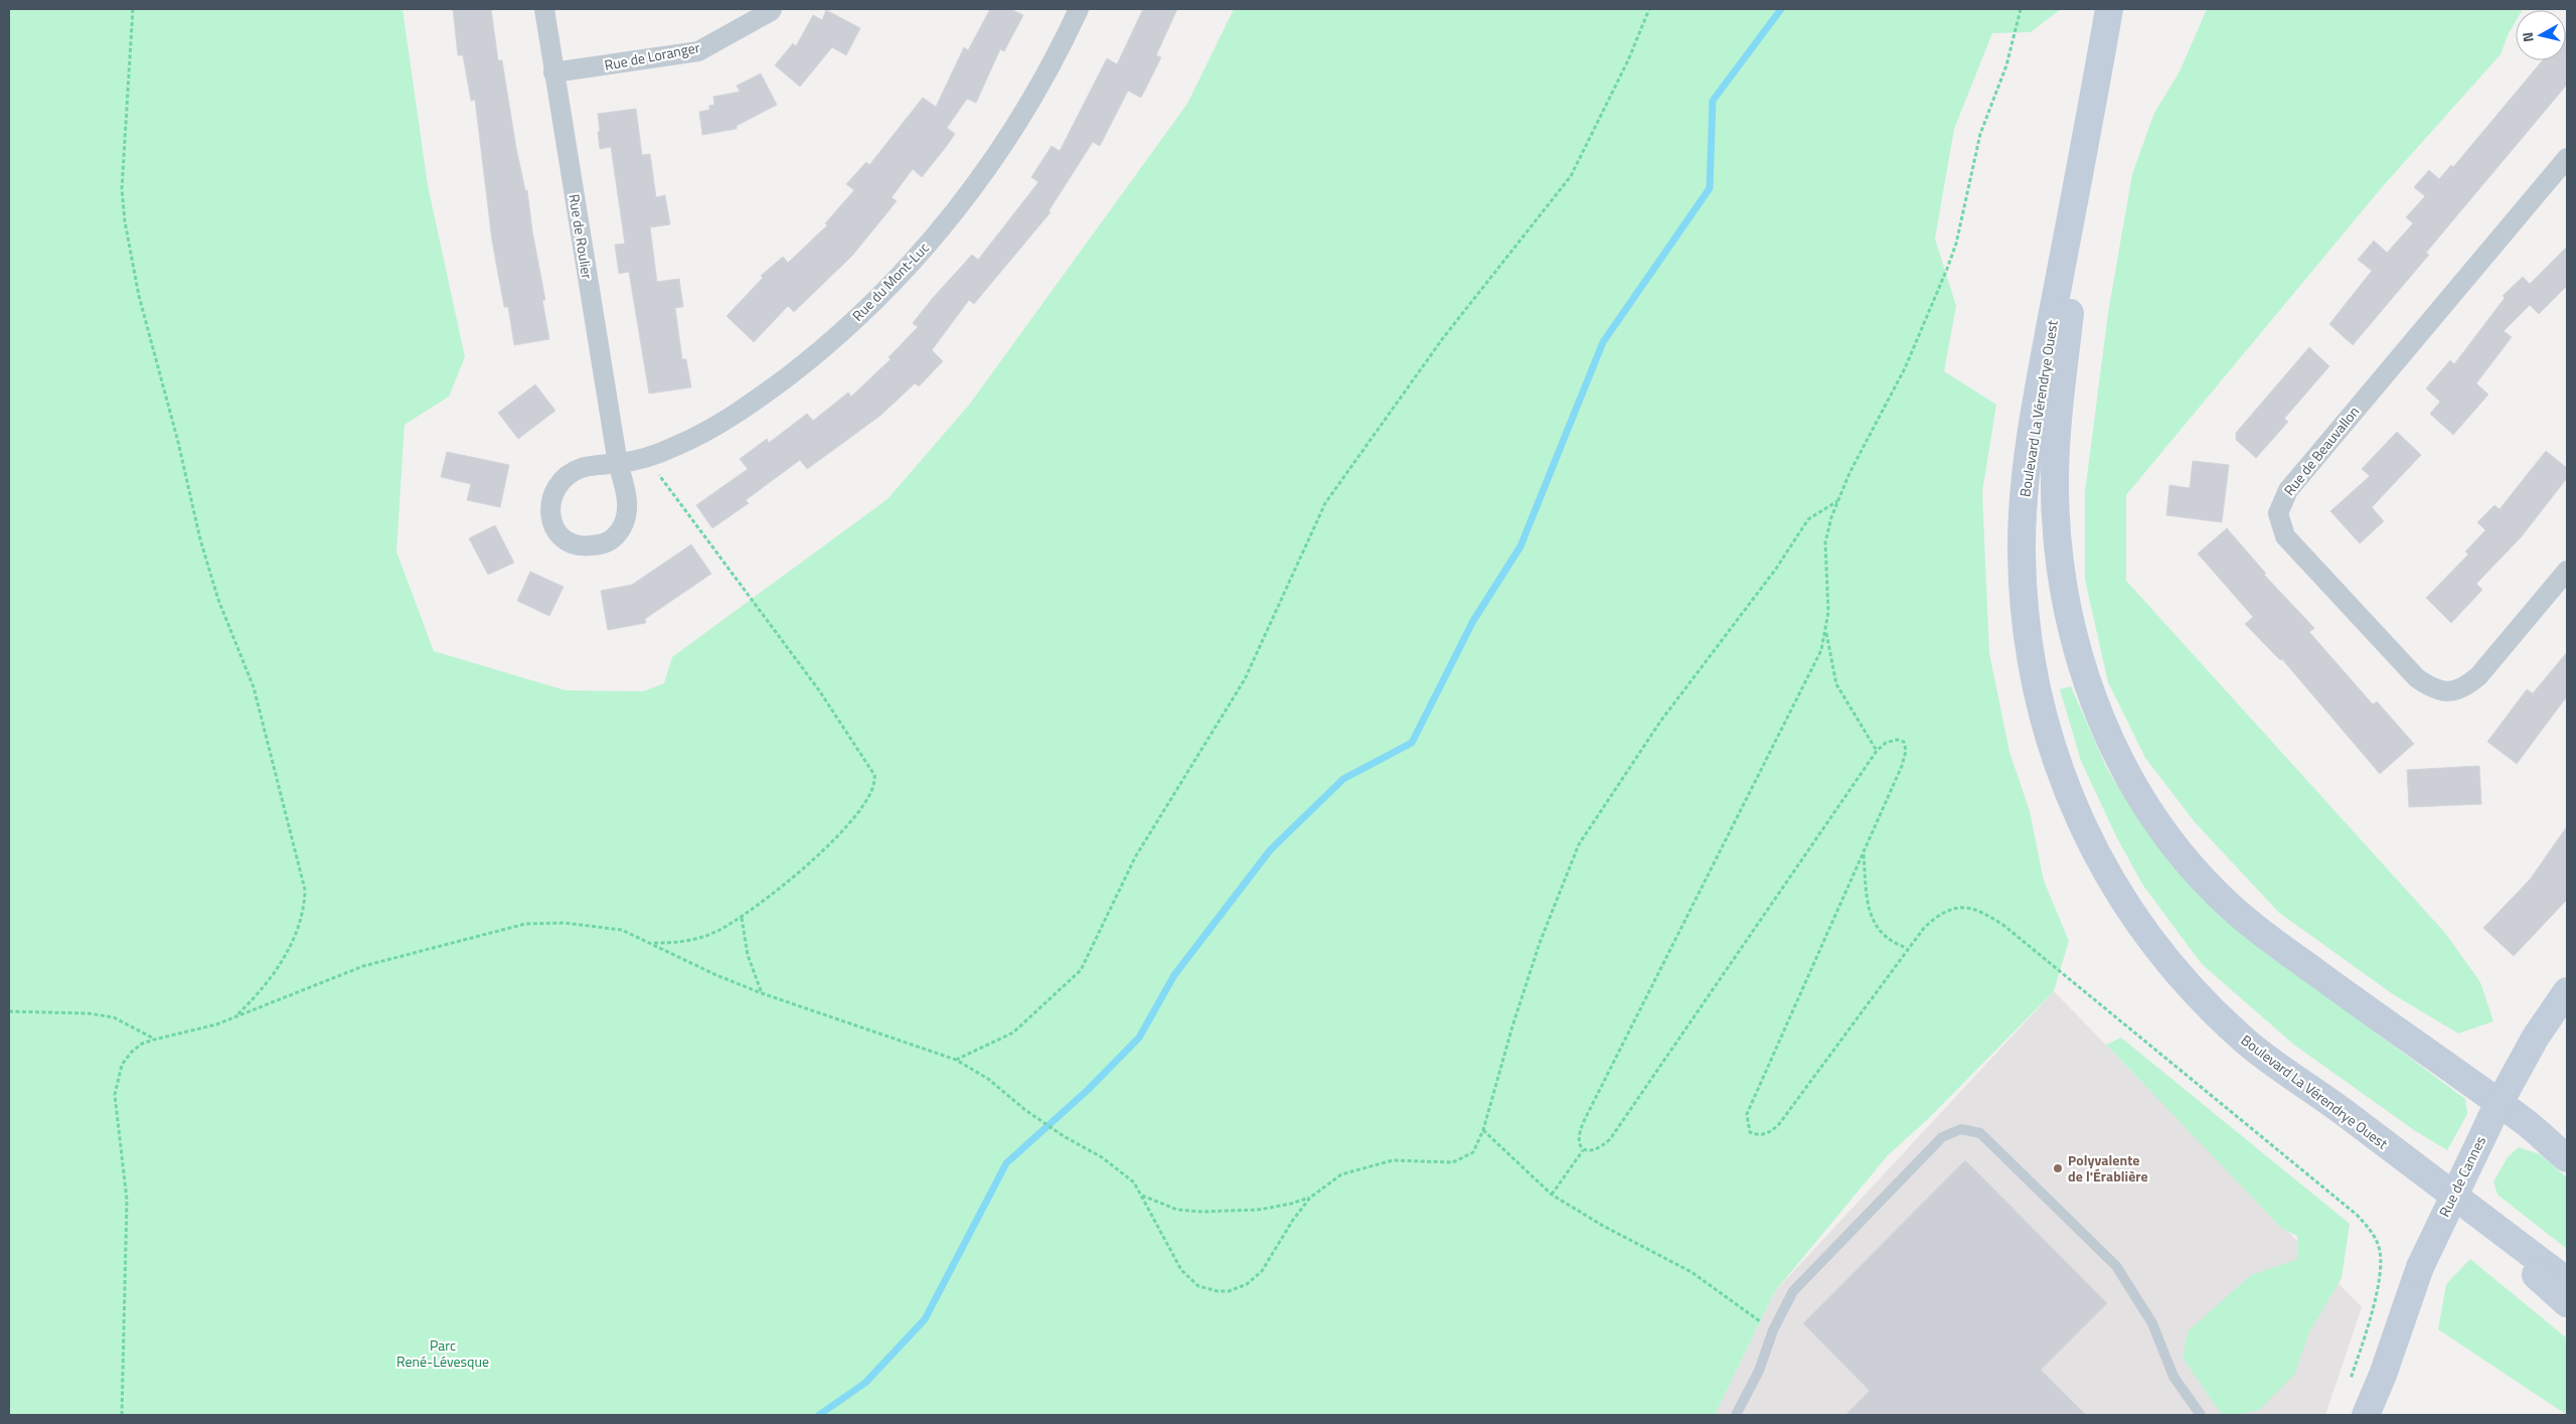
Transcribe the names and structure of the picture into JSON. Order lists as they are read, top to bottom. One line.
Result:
{"streets":{"main road":["Boulevard La Vérendrye Ouest","Rue de Cannes"],"street":["Rue de Loranger","Rue de Roulier","Rue du Mont-Luc","Rue de Beauvallon"]},"crossings":[["Rue de Loranger","Rue de Roulier"],["Rue de Roulier","Rue du Mont-Luc"]],"parks":["Parc René-Lévesque"],"places":["Polyvalente de l'Érablière"],"north":"left"}
